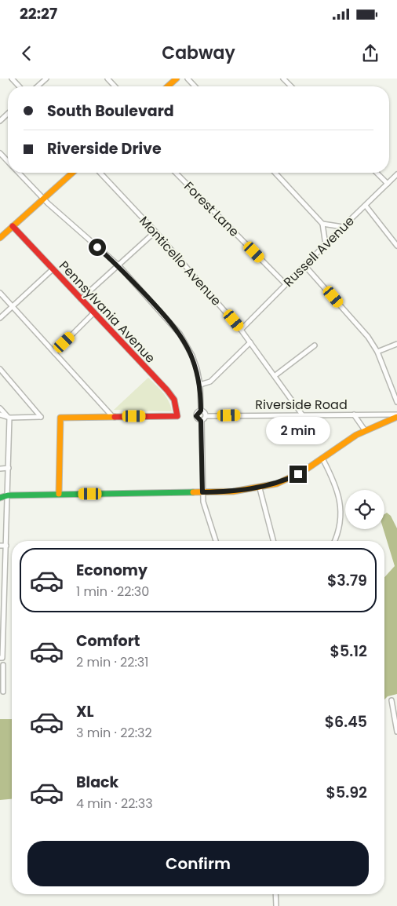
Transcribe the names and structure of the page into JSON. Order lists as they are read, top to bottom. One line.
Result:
{"streets":{"street":["Forest Lane","Russell Avenue","Monticello Avenue","Pennsylvania Avenue","Riverside Road"]},"crossings":[["Forest Lane","Russell Avenue"],["Russell Avenue","Monticello Avenue"],["Monticello Avenue","Riverside Road"]],"page":{"status":"22:27","header":"Cabway","banner":["South Boulevard","Riverside Drive"],"bubble":"2 min","list":[{"name":"Economy","note":"1 min · 22:30","value":"$3.79"},{"name":"Comfort","note":"2 min · 22:31","value":"$5.12"},{"name":"XL","note":"3 min · 22:32","value":"$6.45"},{"name":"Black","note":"4 min · 22:33","value":"$5.92"}],"buttons":"Confirm"}}
